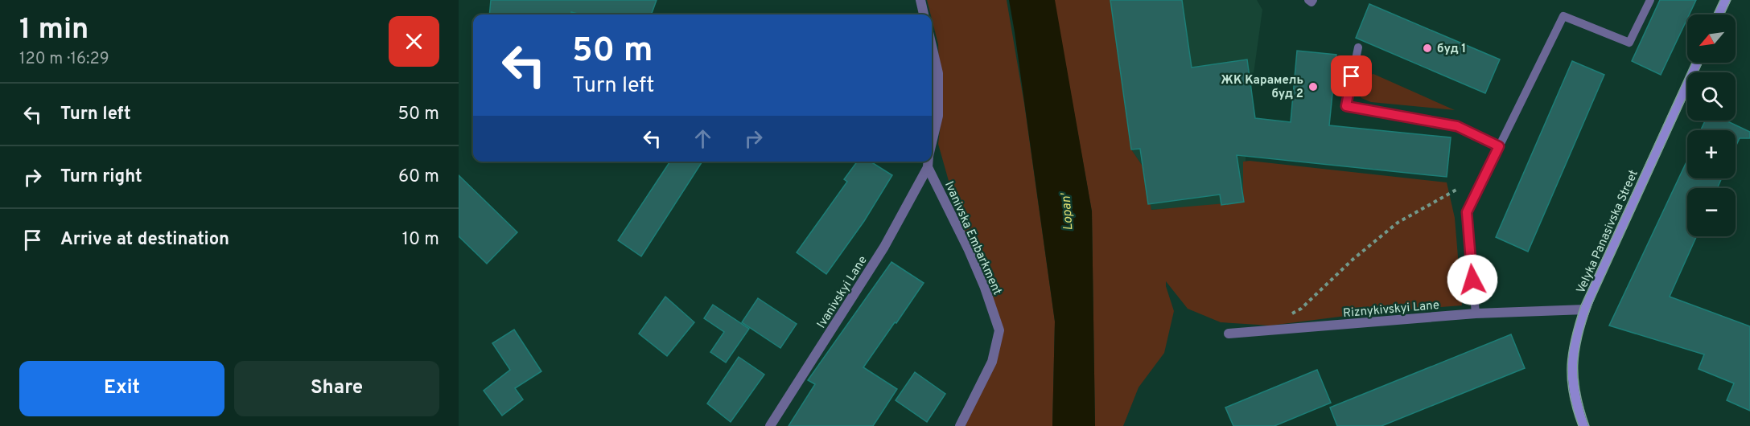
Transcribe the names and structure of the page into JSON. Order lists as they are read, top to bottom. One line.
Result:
{"streets":{"street":["Velyka Panasivska Street","Ivanivska Embarkment","Ivanivskyi Lane","Riznykivskyi Lane"]},"crossings":[["Velyka Panasivska Street","Riznykivskyi Lane"],["Ivanivska Embarkment","Ivanivskyi Lane"]],"water":["Lopan'"],"places":["буд 1","ЖК Карамель буд 2"],"north":"bottom left","page":{"heading":["1 min","120 m · 16:29"],"map_buttons":["+","−"],"turn":["50 m","Turn left"],"list":[{"name":"Turn left","value":"50 m"},{"name":"Turn right","value":"60 m"},{"name":"Arrive at destination","value":"10 m"}],"buttons":["Exit","Share"]}}
